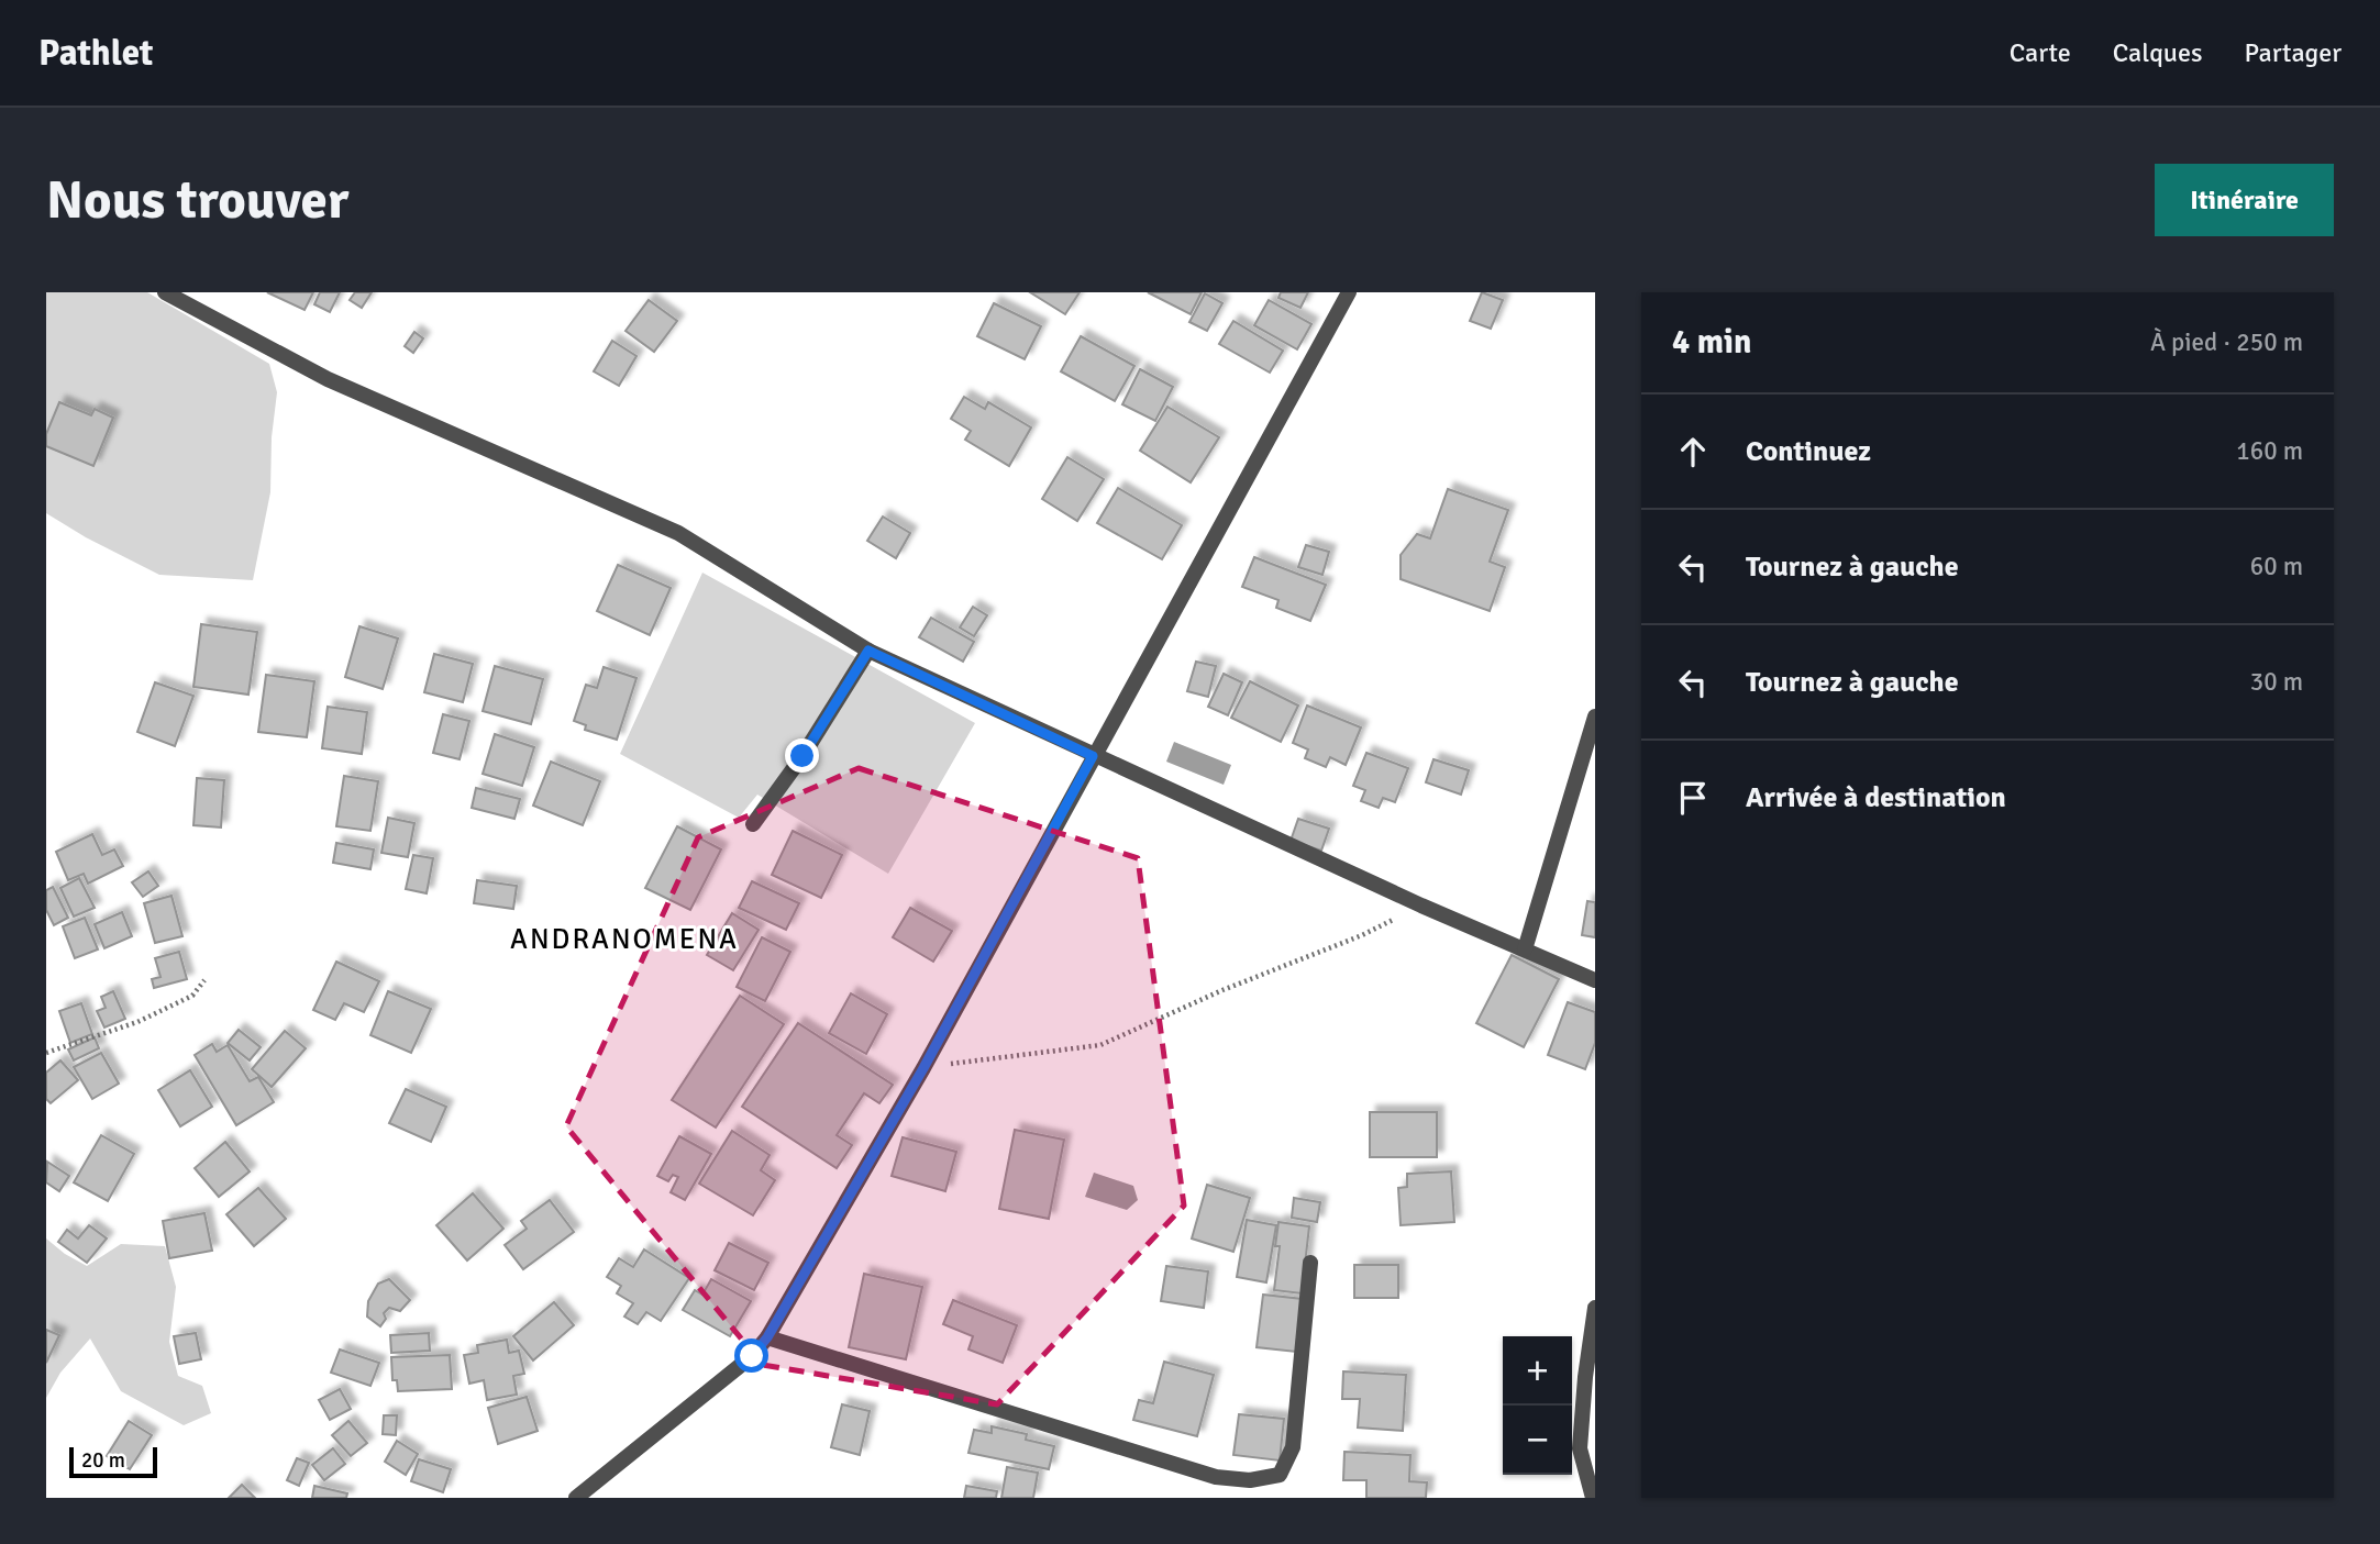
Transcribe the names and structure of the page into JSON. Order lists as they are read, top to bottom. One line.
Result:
{"districts":["ANDRANOMENA"],"scale_bar":"20 m","page":{"header":"Pathlet","nav":["Carte","Calques","Partager"],"buttons":"Itinéraire","title":"Nous trouver","heading":["4 min","À pied · 250 m"],"list":[["Continuez","160 m"],["Tournez à gauche","60 m"],["Tournez à gauche","30 m"],"Arrivée à destination"],"map_buttons":["+","−"],"scale":"20 m"}}
